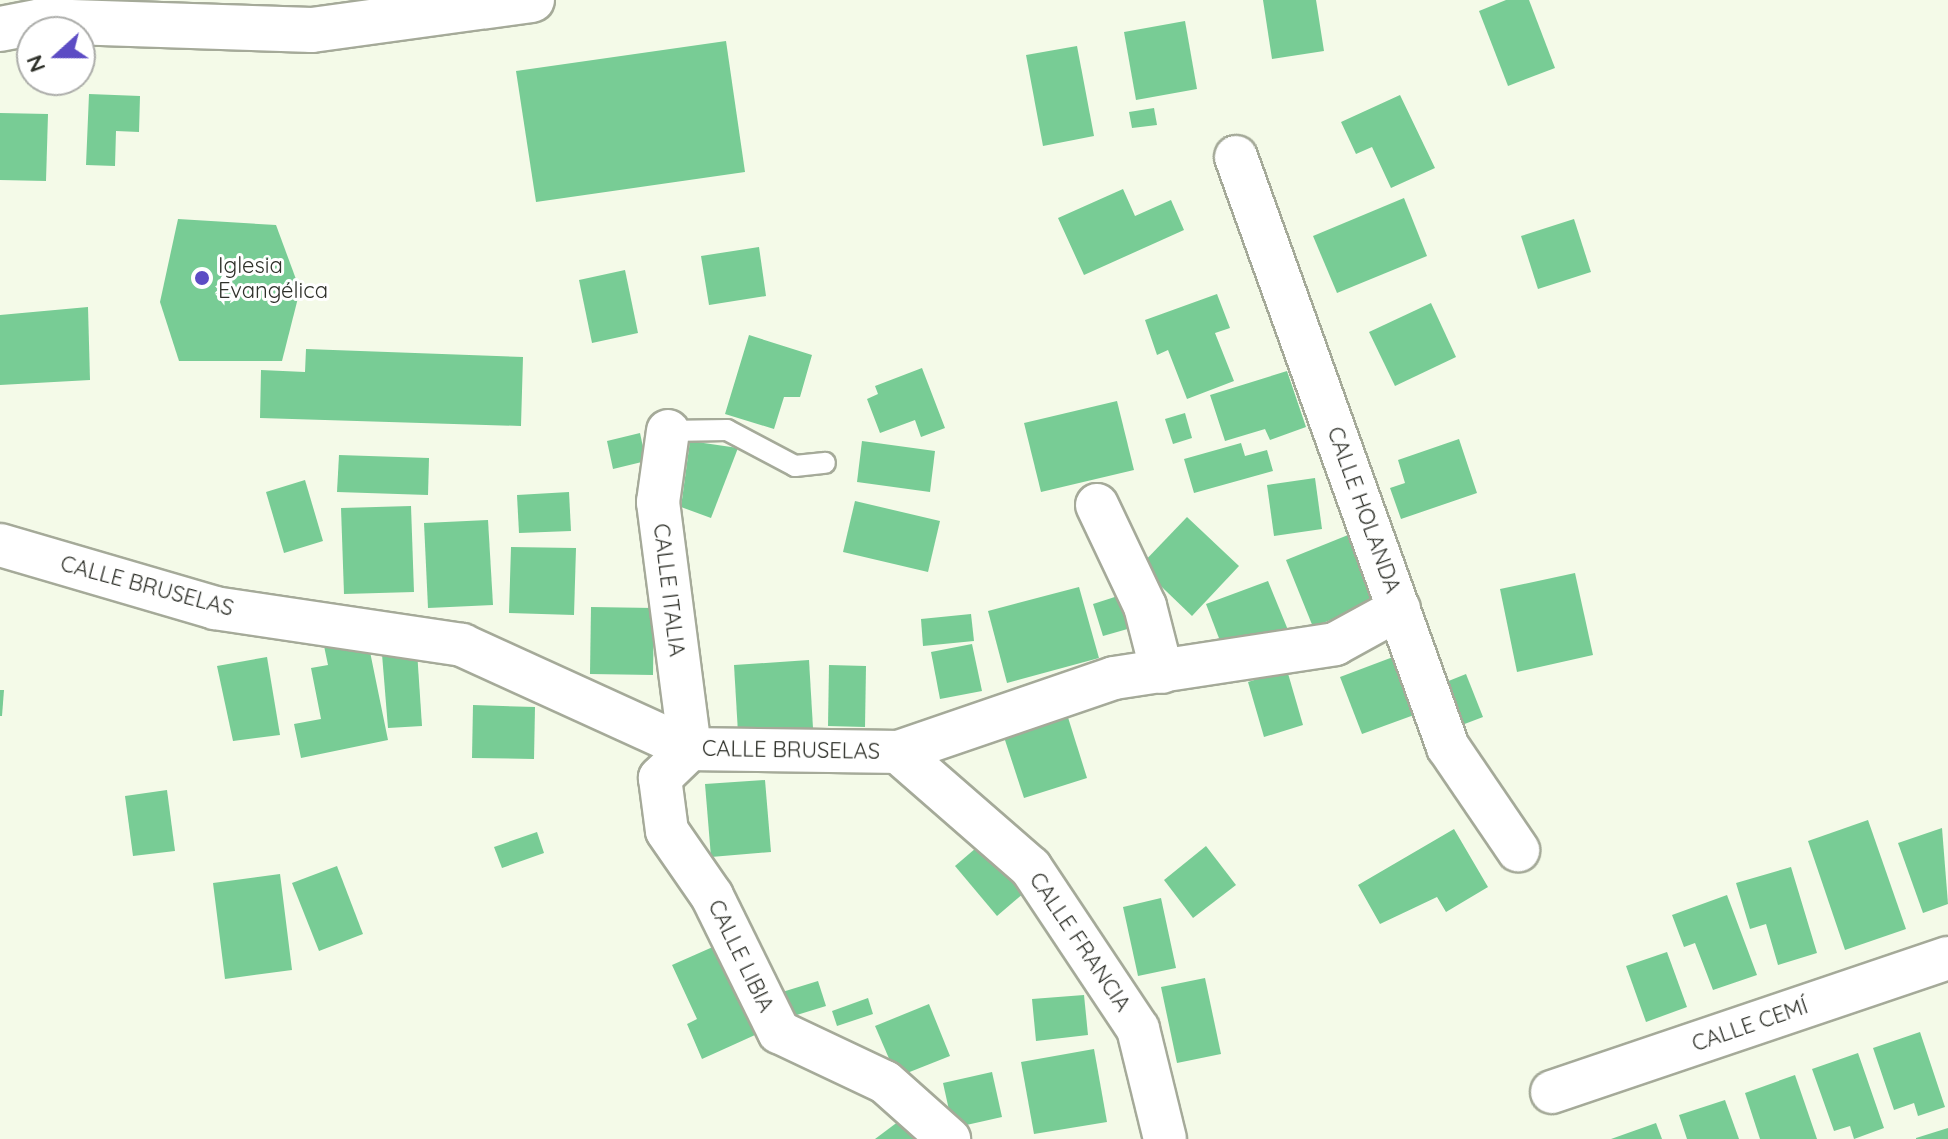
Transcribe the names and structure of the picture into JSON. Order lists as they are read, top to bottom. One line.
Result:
{"streets":{"street":["CALLE HOLANDA","CALLE BRUSELAS","CALLE ITALIA","CALLE FRANCIA","CALLE LIBIA","CALLE CEMÍ"]},"crossings":[["CALLE HOLANDA","CALLE BRUSELAS"],["CALLE BRUSELAS","CALLE ITALIA"],["CALLE BRUSELAS","CALLE FRANCIA"],["CALLE BRUSELAS","CALLE LIBIA"],["CALLE ITALIA","CALLE LIBIA"]],"places":["Iglesia Evangélica"],"north":"left"}
